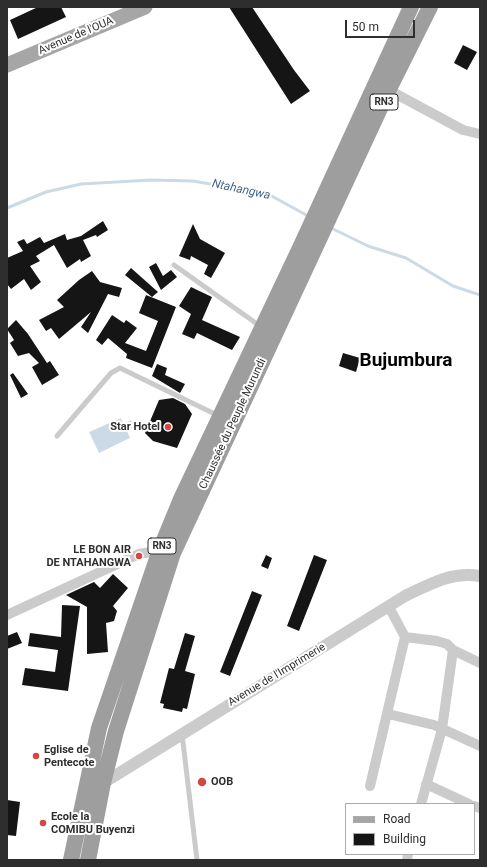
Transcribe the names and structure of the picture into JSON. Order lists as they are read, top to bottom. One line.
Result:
{"streets":{"highway":["RN3","Chaussée du Peuple Murundi"],"main road":["Avenue de l'OUA"],"street":["Avenue de l'Imprimerie"]},"crossings":[["Chaussée du Peuple Murundi","Avenue de l'Imprimerie"]],"districts":["Bujumbura"],"water":["Ntahangwa"],"places":["Star Hotel","LE BON AIR DE NTAHANGWA","Eglise de Pentecote","OOB","Ecole la COMIBU Buyenzi"],"legend":["Road","Building"],"scale_bar":"50 m"}
